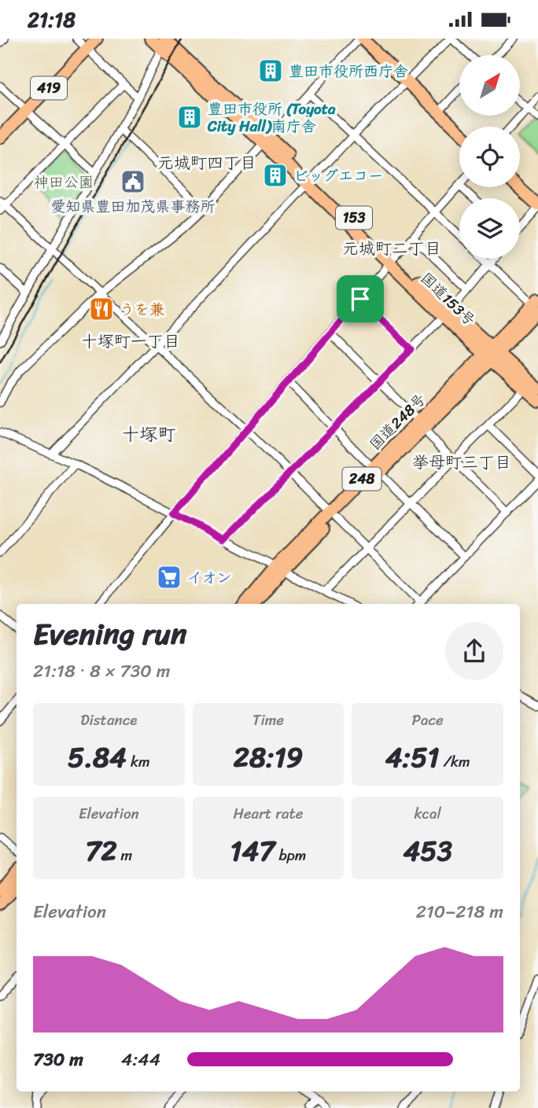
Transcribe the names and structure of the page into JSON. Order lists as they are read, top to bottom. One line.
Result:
{"streets":{"highway":["419","153","国道153号","国道248号","248"]},"crossings":[["国道153号","国道248号"]],"districts":["元城町四丁目","元城町二丁目","十塚町一丁目","十塚町","挙母町三丁目"],"parks":["神田公園"],"places":{"building":["豊田市役所西庁舎","豊田市役所 (Toyota City Hall)南庁舎","ビッグエコー"],"public building":["愛知県豊田加茂県事務所"],"restaurant":["うを兼"],"supermarket":["イオン"]},"north":"top right","page":{"status":"21:18","heading":["Evening run","21:18 · 8 × 730 m"],"stats":[["Distance","5.84 km"],["Time","28:19"],["Pace","4:51 /km"],["Elevation","72 m"],["Heart rate","147 bpm"],["kcal","453"]],"chart":["Elevation","210–218 m"],"list":[{"name":"730 m","note":"4:44"}]}}
